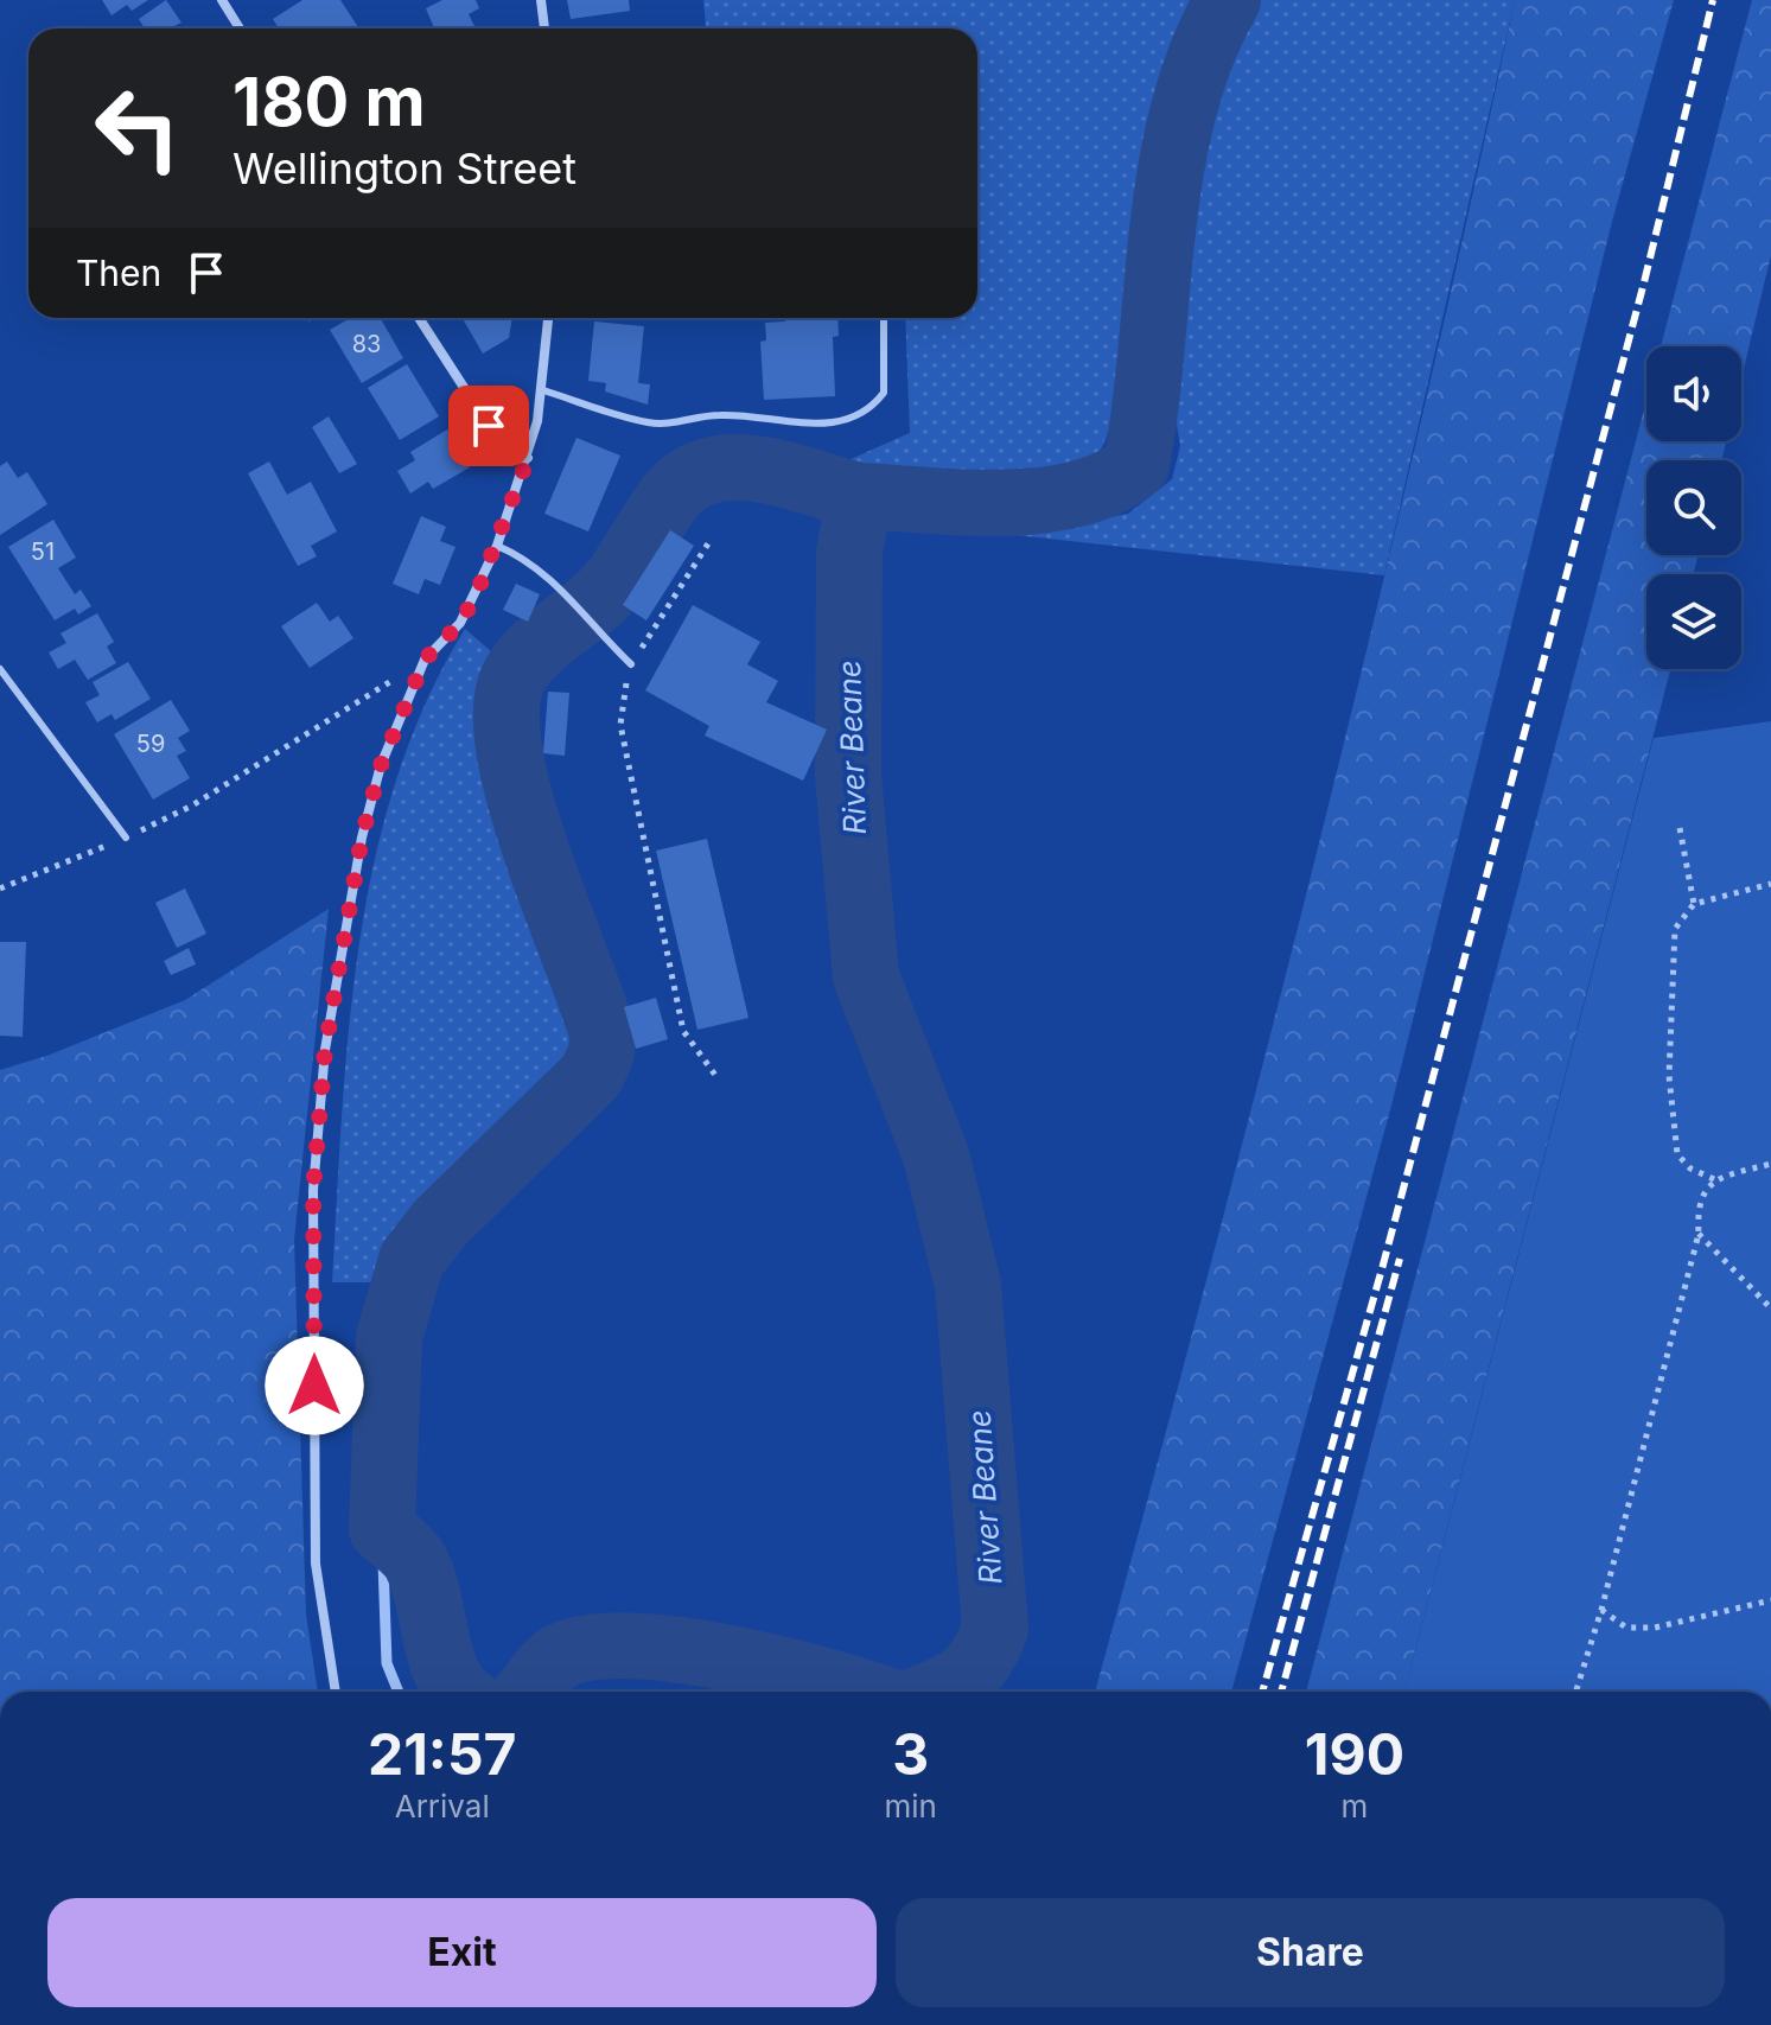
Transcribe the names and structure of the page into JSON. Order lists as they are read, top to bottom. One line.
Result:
{"water":["River Beane"],"house_numbers":["83","51","59"],"page":{"turn":["180 m","Wellington Street"],"then":"Then","eta":["21:57","Arrival","3","min","190","m"],"buttons":["Exit","Share"]}}
